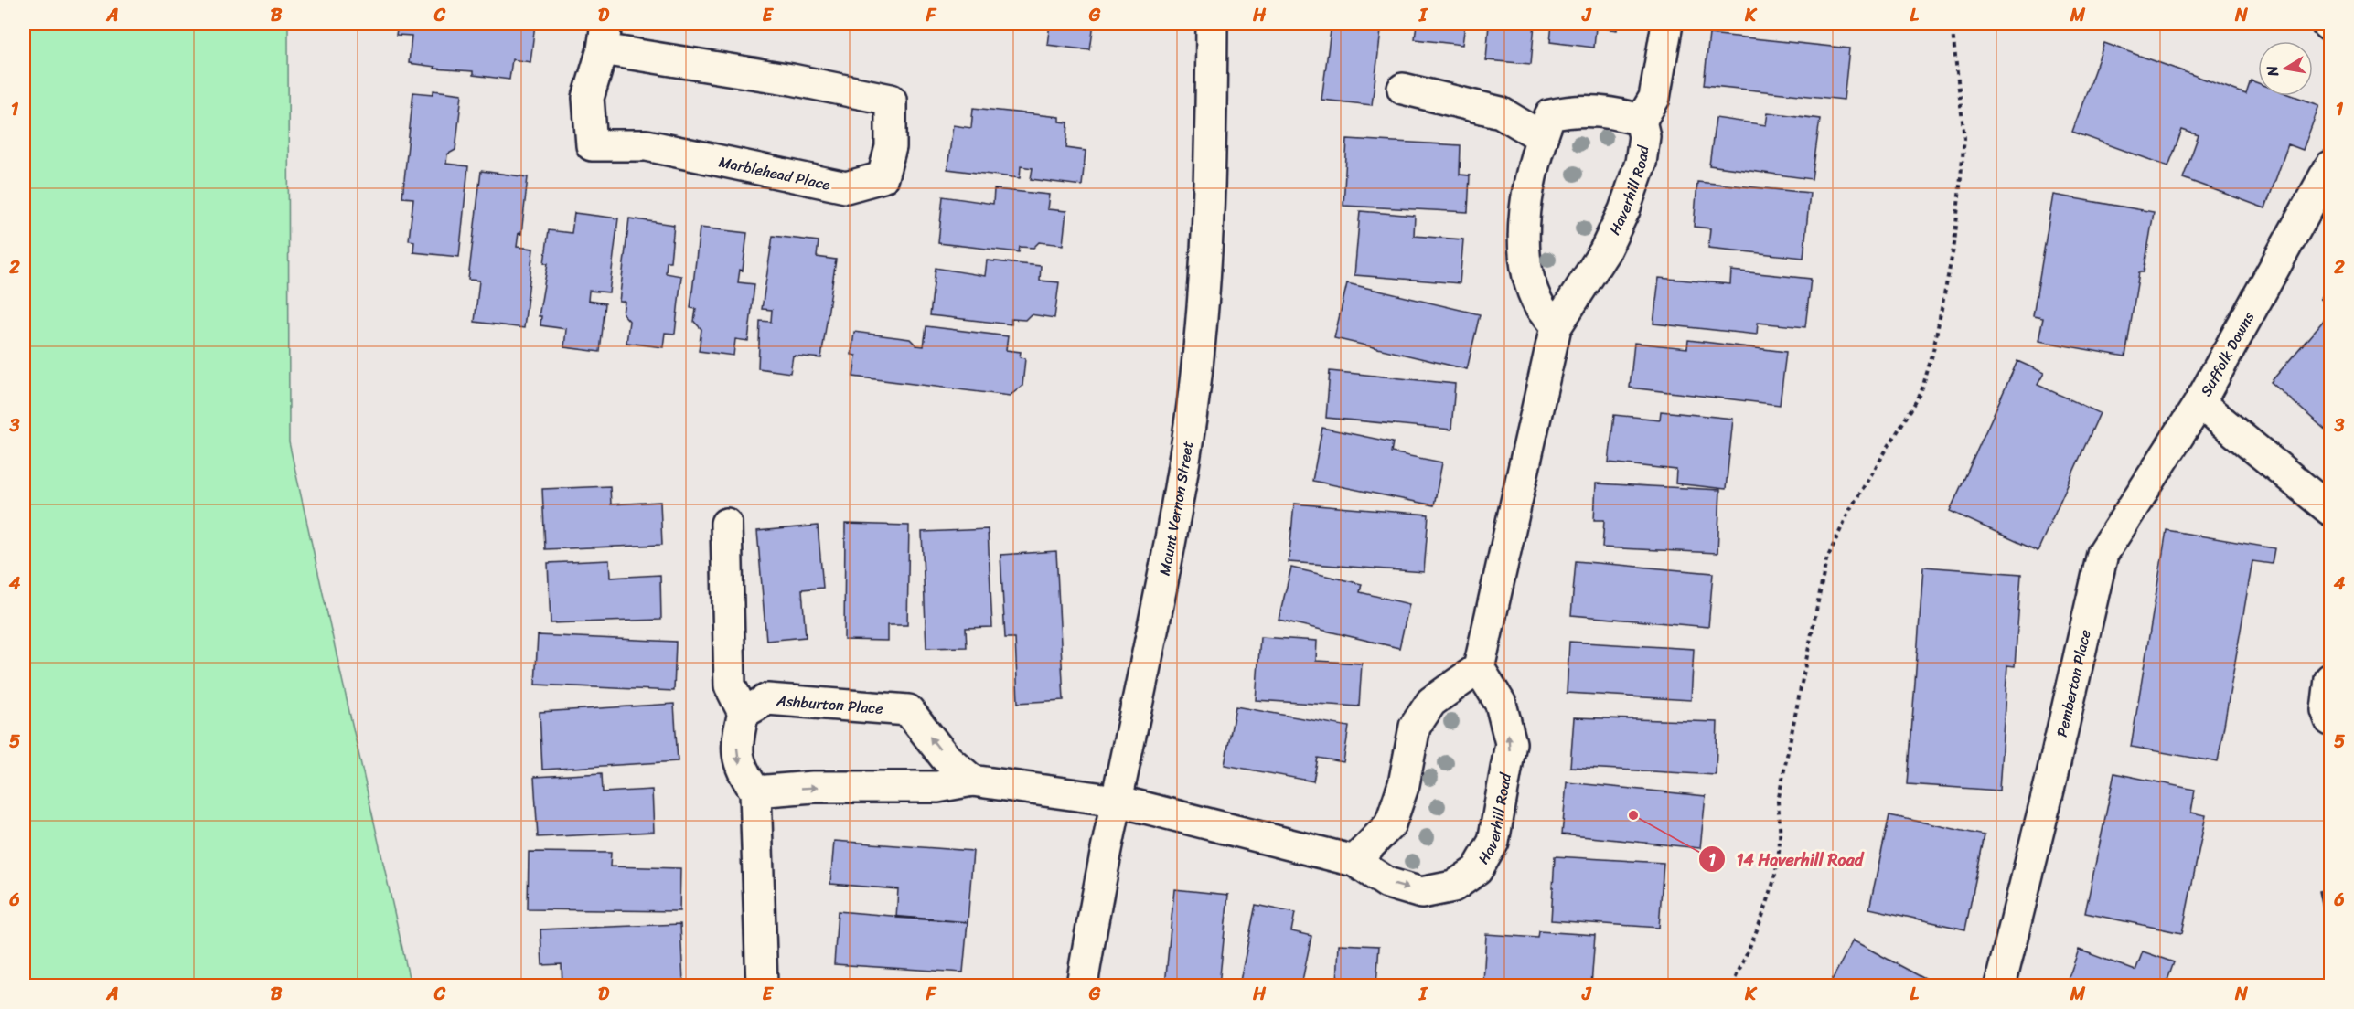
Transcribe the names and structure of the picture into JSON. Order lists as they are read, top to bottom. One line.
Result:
{"streets":{"street":["Marblehead Place","Haverhill Road","Suffolk Downs","Mount Vernon Street","Pemberton Place","Ashburton Place"]},"crossings":[["Haverhill Road","Mount Vernon Street"],["Suffolk Downs","Pemberton Place"]],"places":["14 Haverhill Road"],"north":"left","grid":{"columns":["A","B","C","D","E","F","G","H","I","J","K","L","M","N"],"rows":["1","2","3","4","5","6"]}}
